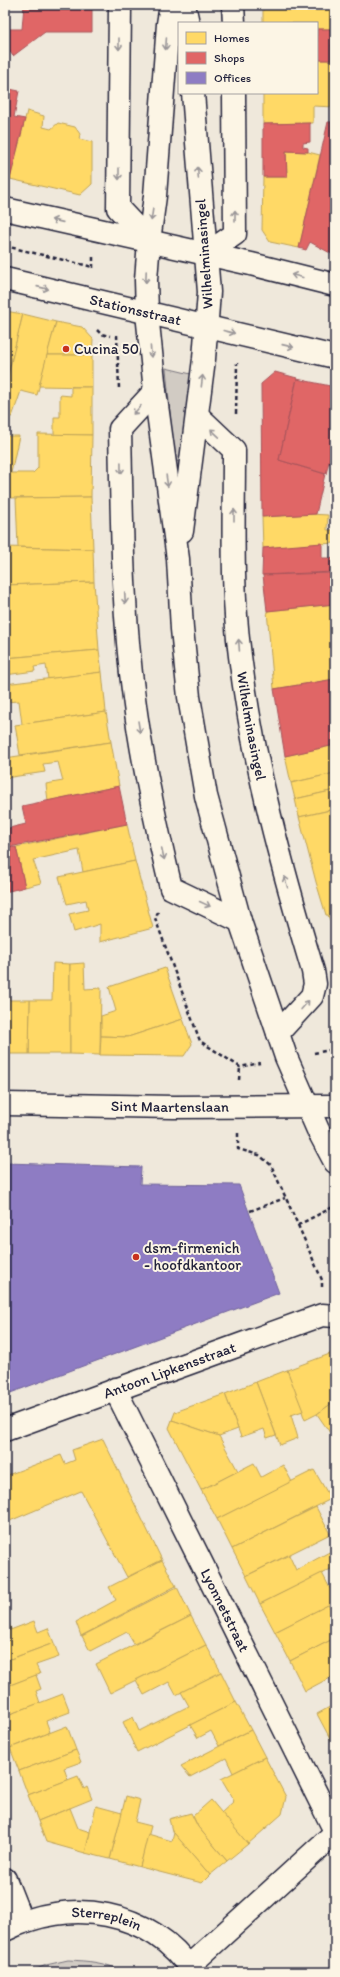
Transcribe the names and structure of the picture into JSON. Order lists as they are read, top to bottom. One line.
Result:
{"streets":{"street":["Wilhelminasingel","Stationsstraat","Sint Maartenslaan","Antoon Lipkensstraat","Lyonnetstraat","Sterreplein"]},"crossings":[["Wilhelminasingel","Stationsstraat"],["Wilhelminasingel","Sint Maartenslaan"],["Antoon Lipkensstraat","Lyonnetstraat"]],"places":["Cucina 50","dsm-firmenich - hoofdkantoor"],"legend":["Homes","Shops","Offices"]}
